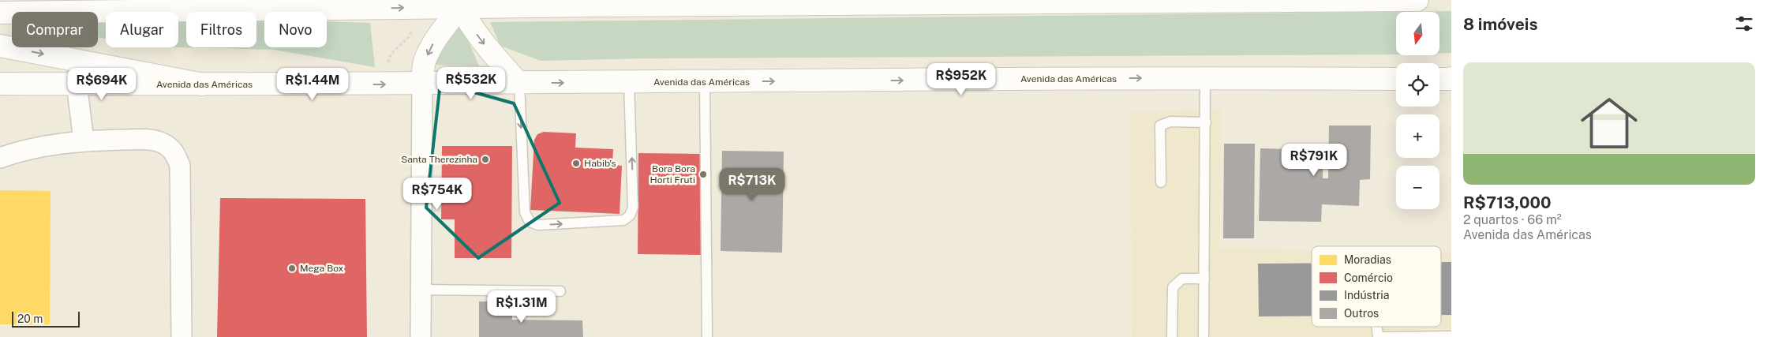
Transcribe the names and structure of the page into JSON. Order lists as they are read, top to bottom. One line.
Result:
{"streets":{"main road":["Avenida das Américas"]},"places":["Santa Therezinha","Habib's","Bora Bora Horti Fruti","Mega Box"],"legend":["Moradias","Comércio","Indústria","Outros"],"scale_bar":"20 m","north":"bottom","page":{"heading":"8 imóveis","map_buttons":["+","−"],"chip":["Comprar","Alugar","Filtros","Novo"],"list":[{"name":"R$713,000","note":"2 quartos · 66 m² · Avenida das Américas"}],"price":["R$952K","R$532K","R$694K","R$1.44M","R$791K","R$713K","R$754K","R$1.31M"],"scale":"20 m"}}
